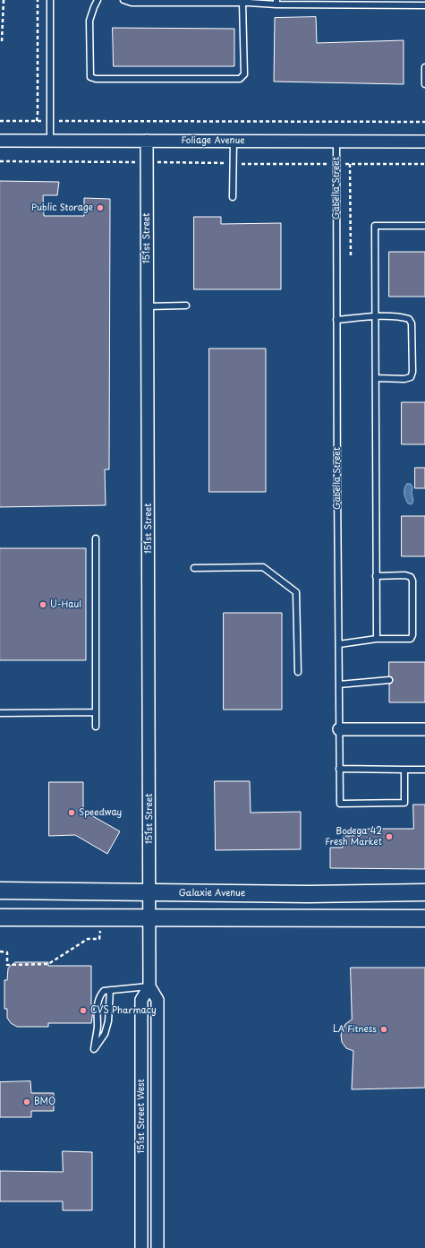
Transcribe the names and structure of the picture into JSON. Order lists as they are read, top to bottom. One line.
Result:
{"streets":{"street":["Foliage Avenue","151st Street","Galaxie Avenue","151st Street West"],"lane":["Gabella Street"]},"crossings":[["Foliage Avenue","Gabella Street"],["Foliage Avenue","151st Street"],["151st Street","Galaxie Avenue"],["151st Street","151st Street West"]],"places":["Public Storage","U-Haul","Speedway","Bodega 42 Fresh Market","CVS Pharmacy","LA Fitness","BMO"]}
